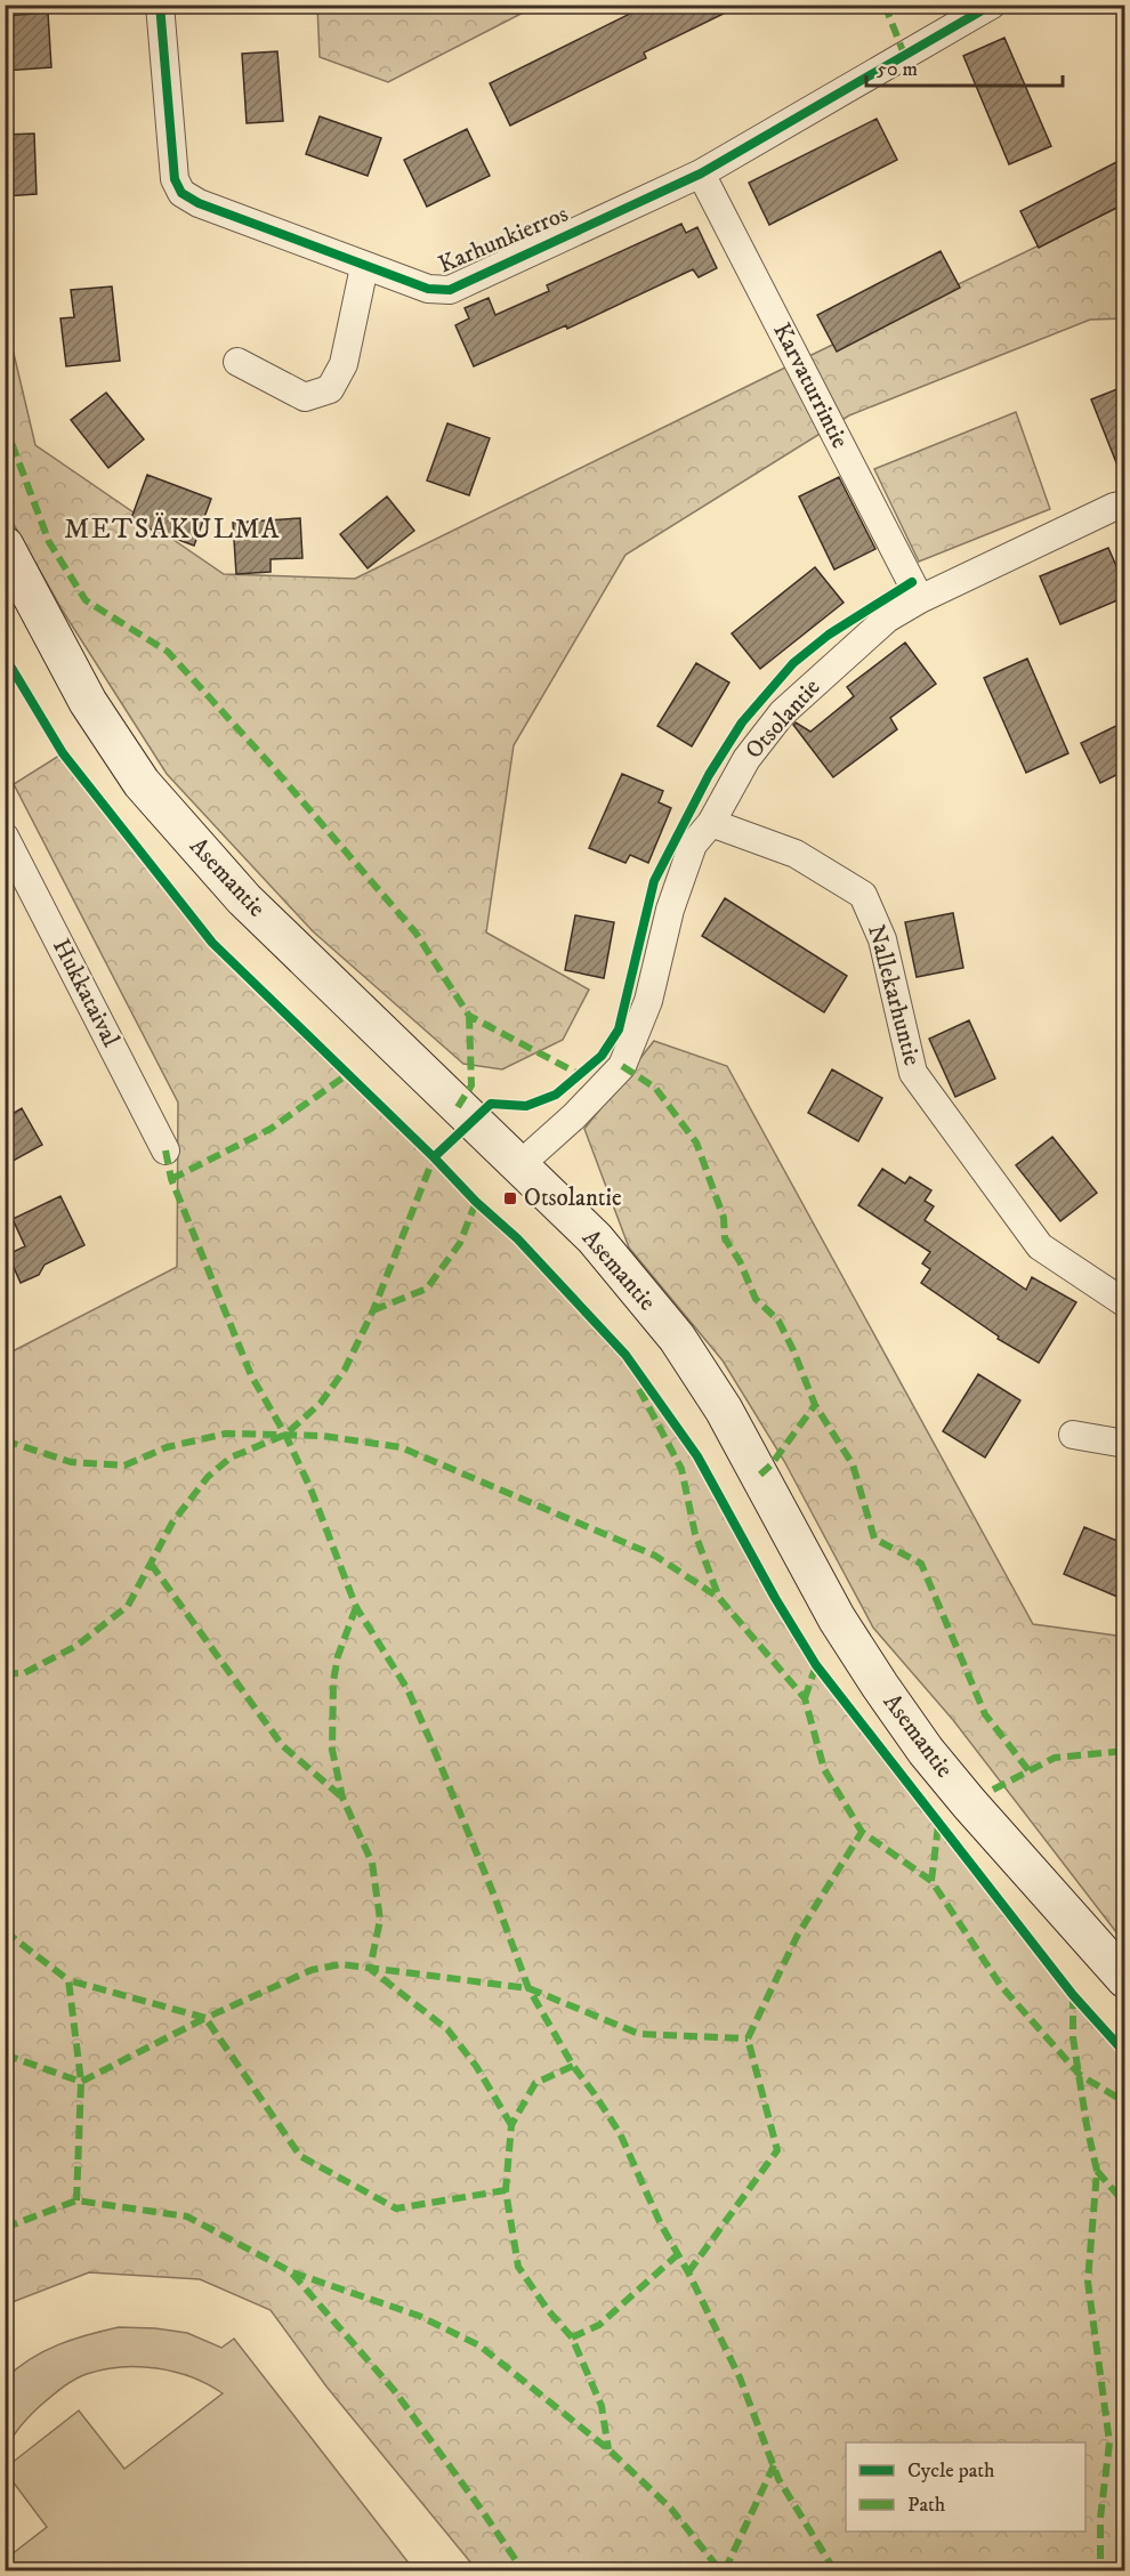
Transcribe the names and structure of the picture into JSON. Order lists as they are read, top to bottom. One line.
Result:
{"streets":{"main road":["Asemantie"],"street":["Karhunkierros","Karvaturrintie","Otsolantie","Hukkataival","Nallekarhuntie"]},"crossings":[["Karhunkierros","Karvaturrintie"],["Karvaturrintie","Otsolantie"],["Otsolantie","Asemantie"],["Otsolantie","Nallekarhuntie"]],"districts":["METSÄKULMA"],"places":{"transit":["Otsolantie"]},"legend":["Cycle path","Path"],"scale_bar":"50 m"}
